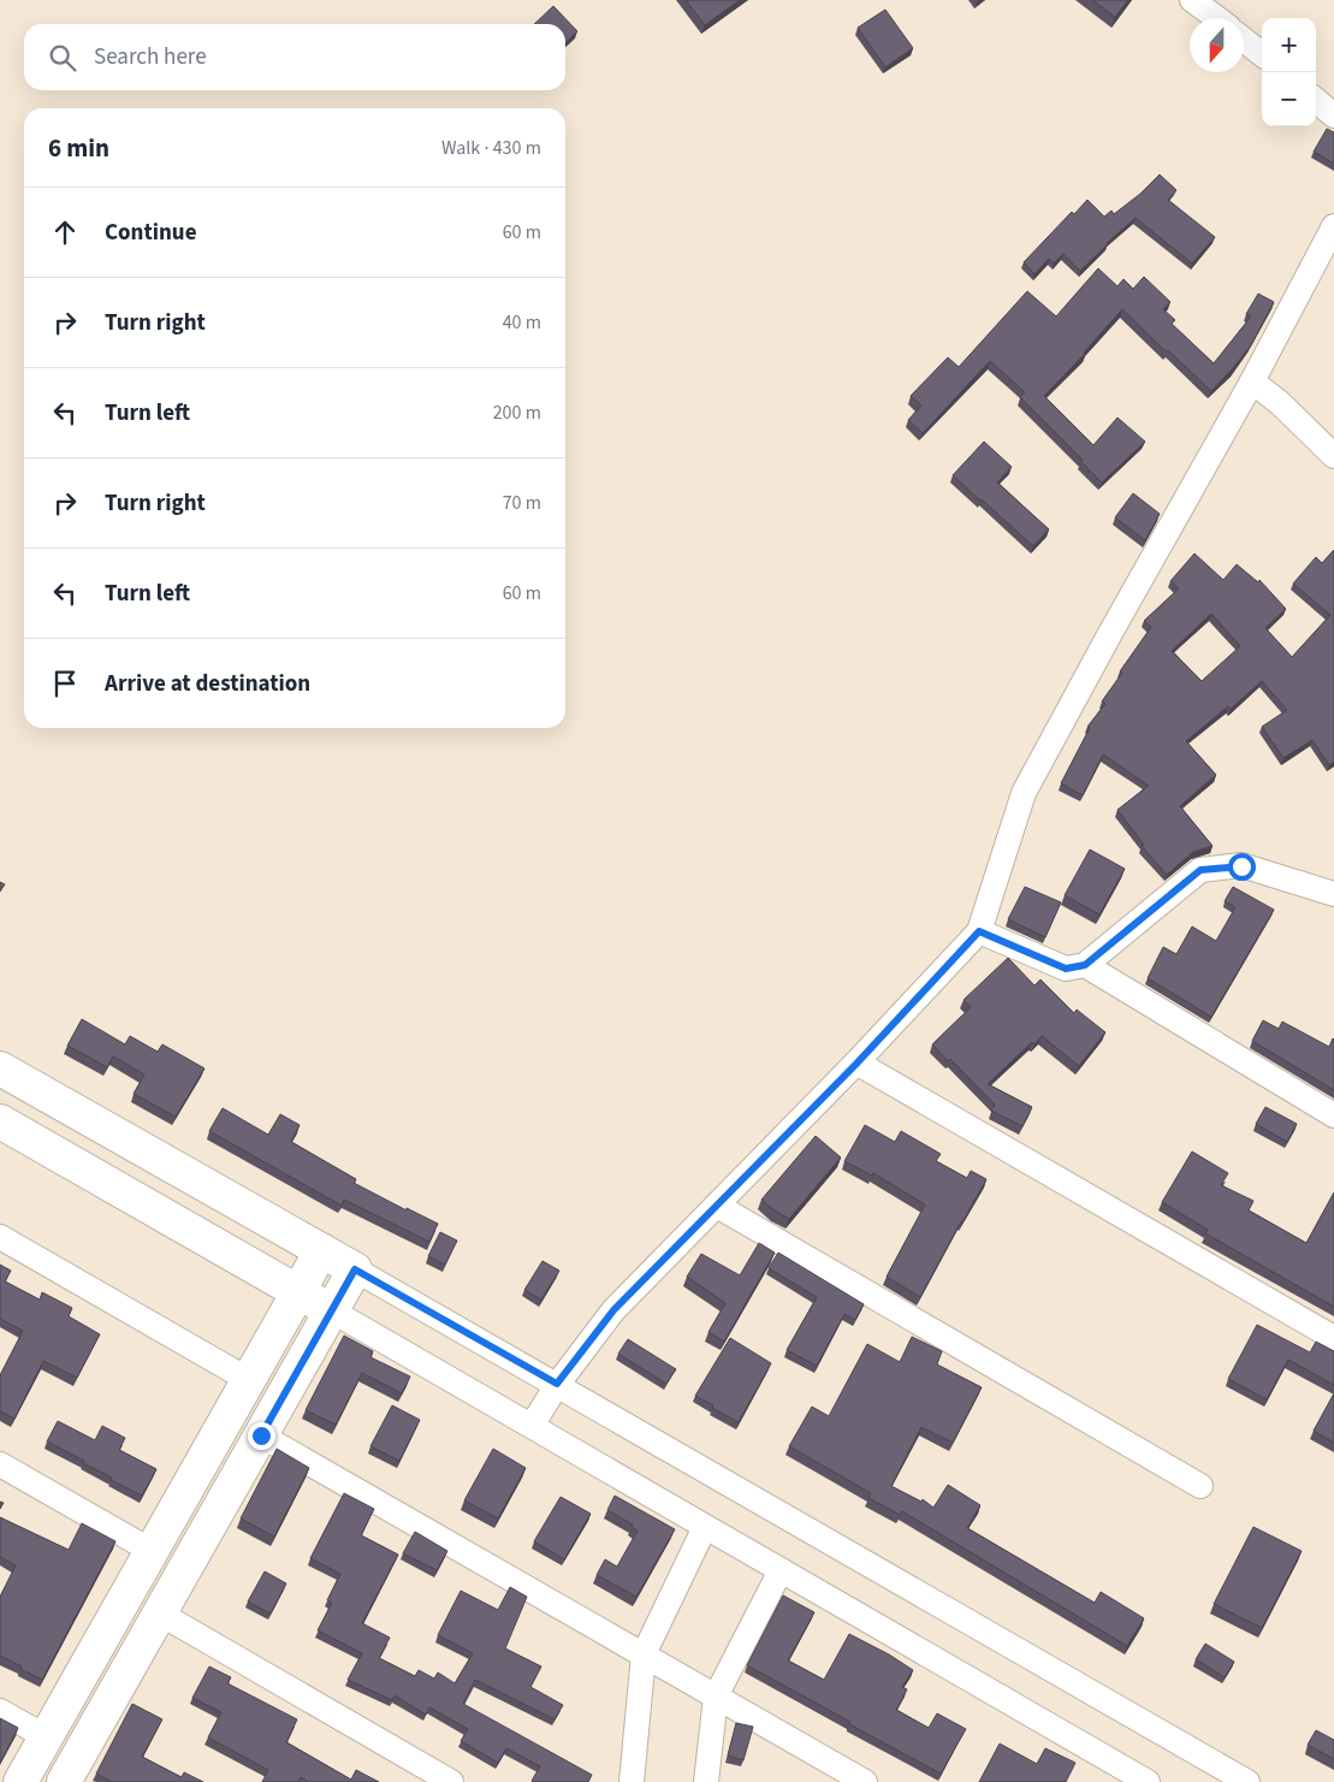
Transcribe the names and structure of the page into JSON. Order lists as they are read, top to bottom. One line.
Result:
{"north":"bottom","page":{"map_buttons":["+","−"],"search":"Search here","heading":["6 min","Walk · 430 m"],"list":[["Continue","60 m"],["Turn right","40 m"],["Turn left","200 m"],["Turn right","70 m"],["Turn left","60 m"],"Arrive at destination"]}}
